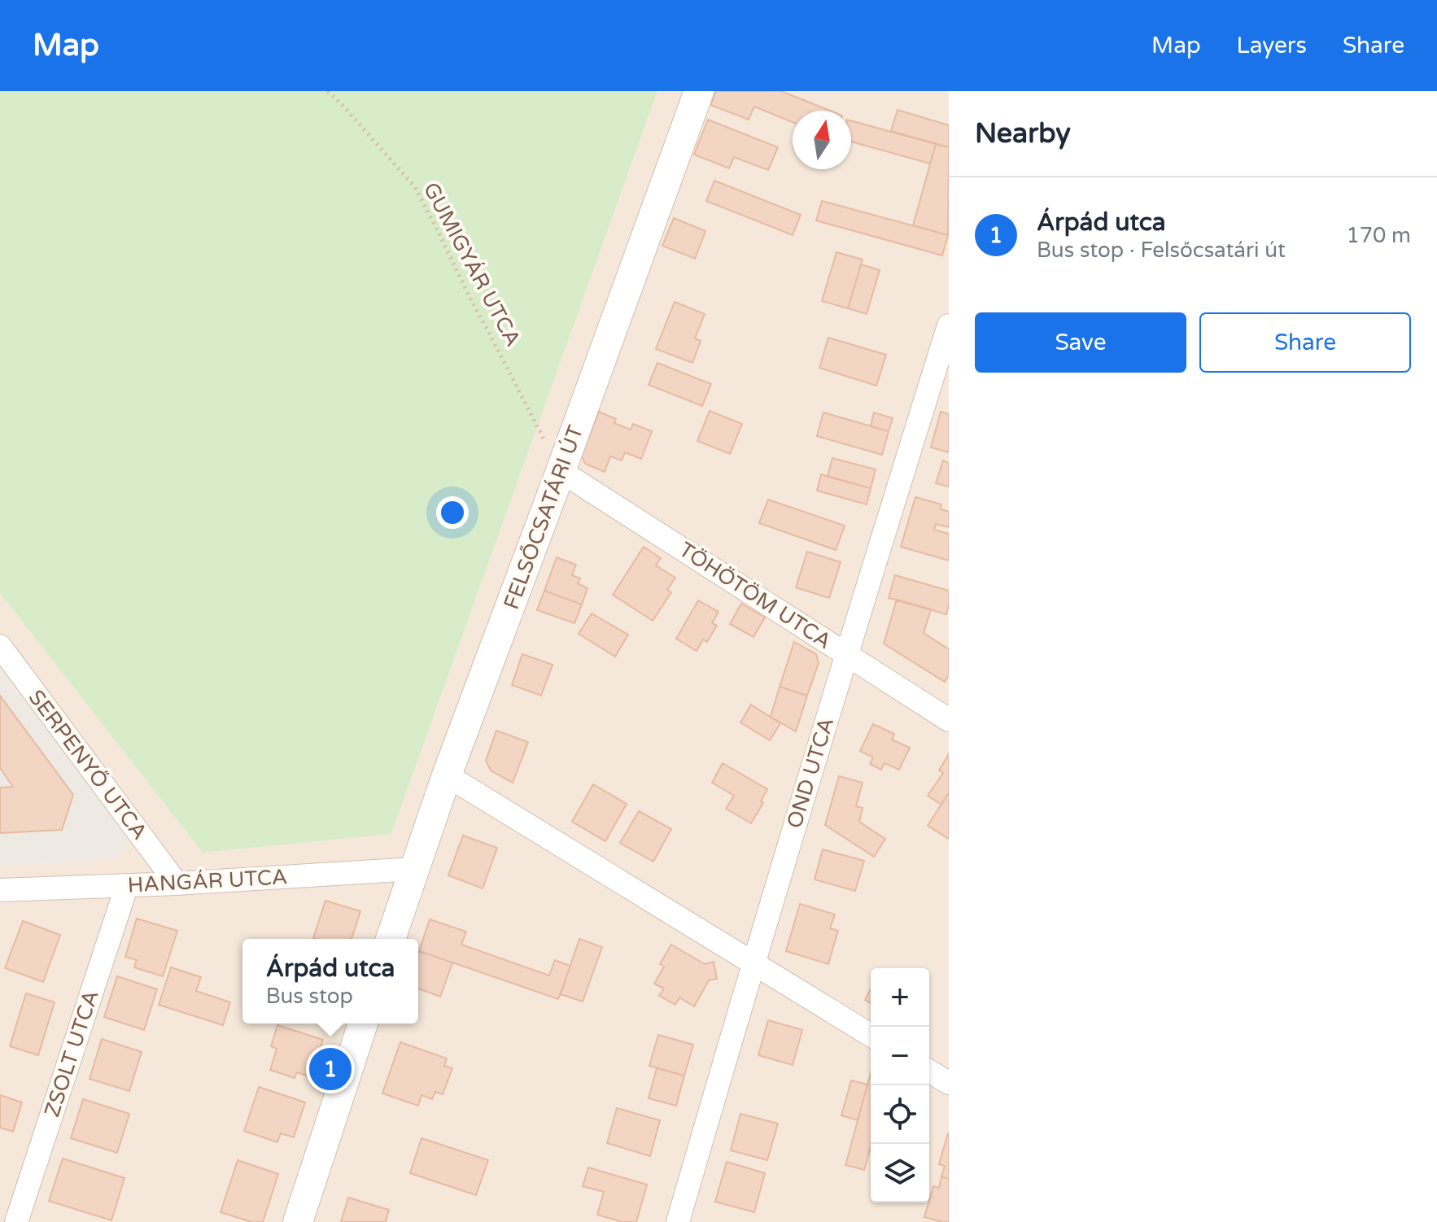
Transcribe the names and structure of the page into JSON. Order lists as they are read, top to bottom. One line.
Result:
{"streets":{"street":["FELSŐCSATÁRI ÚT","TÖHÖTÖM UTCA","SERPENYŐ UTCA","OND UTCA","HANGÁR UTCA","ZSOLT UTCA"],"path":["GUMIGYÁR UTCA"]},"crossings":[["GUMIGYÁR UTCA","FELSŐCSATÁRI ÚT"],["GUMIGYÁR UTCA","TÖHÖTÖM UTCA"],["FELSŐCSATÁRI ÚT","TÖHÖTÖM UTCA"],["FELSŐCSATÁRI ÚT","HANGÁR UTCA"],["TÖHÖTÖM UTCA","OND UTCA"],["SERPENYŐ UTCA","HANGÁR UTCA"],["HANGÁR UTCA","ZSOLT UTCA"]],"north":"top","page":{"header":"Map","nav":["Map","Layers","Share"],"heading":"Nearby","list":[{"mark":"1","name":"Árpád utca","note":"Bus stop · Felsőcsatári út","value":"170 m"}],"buttons":["Save","Share"],"popup":["Árpád utca","Bus stop"],"map_buttons":["+","−"],"pins":"1"}}
